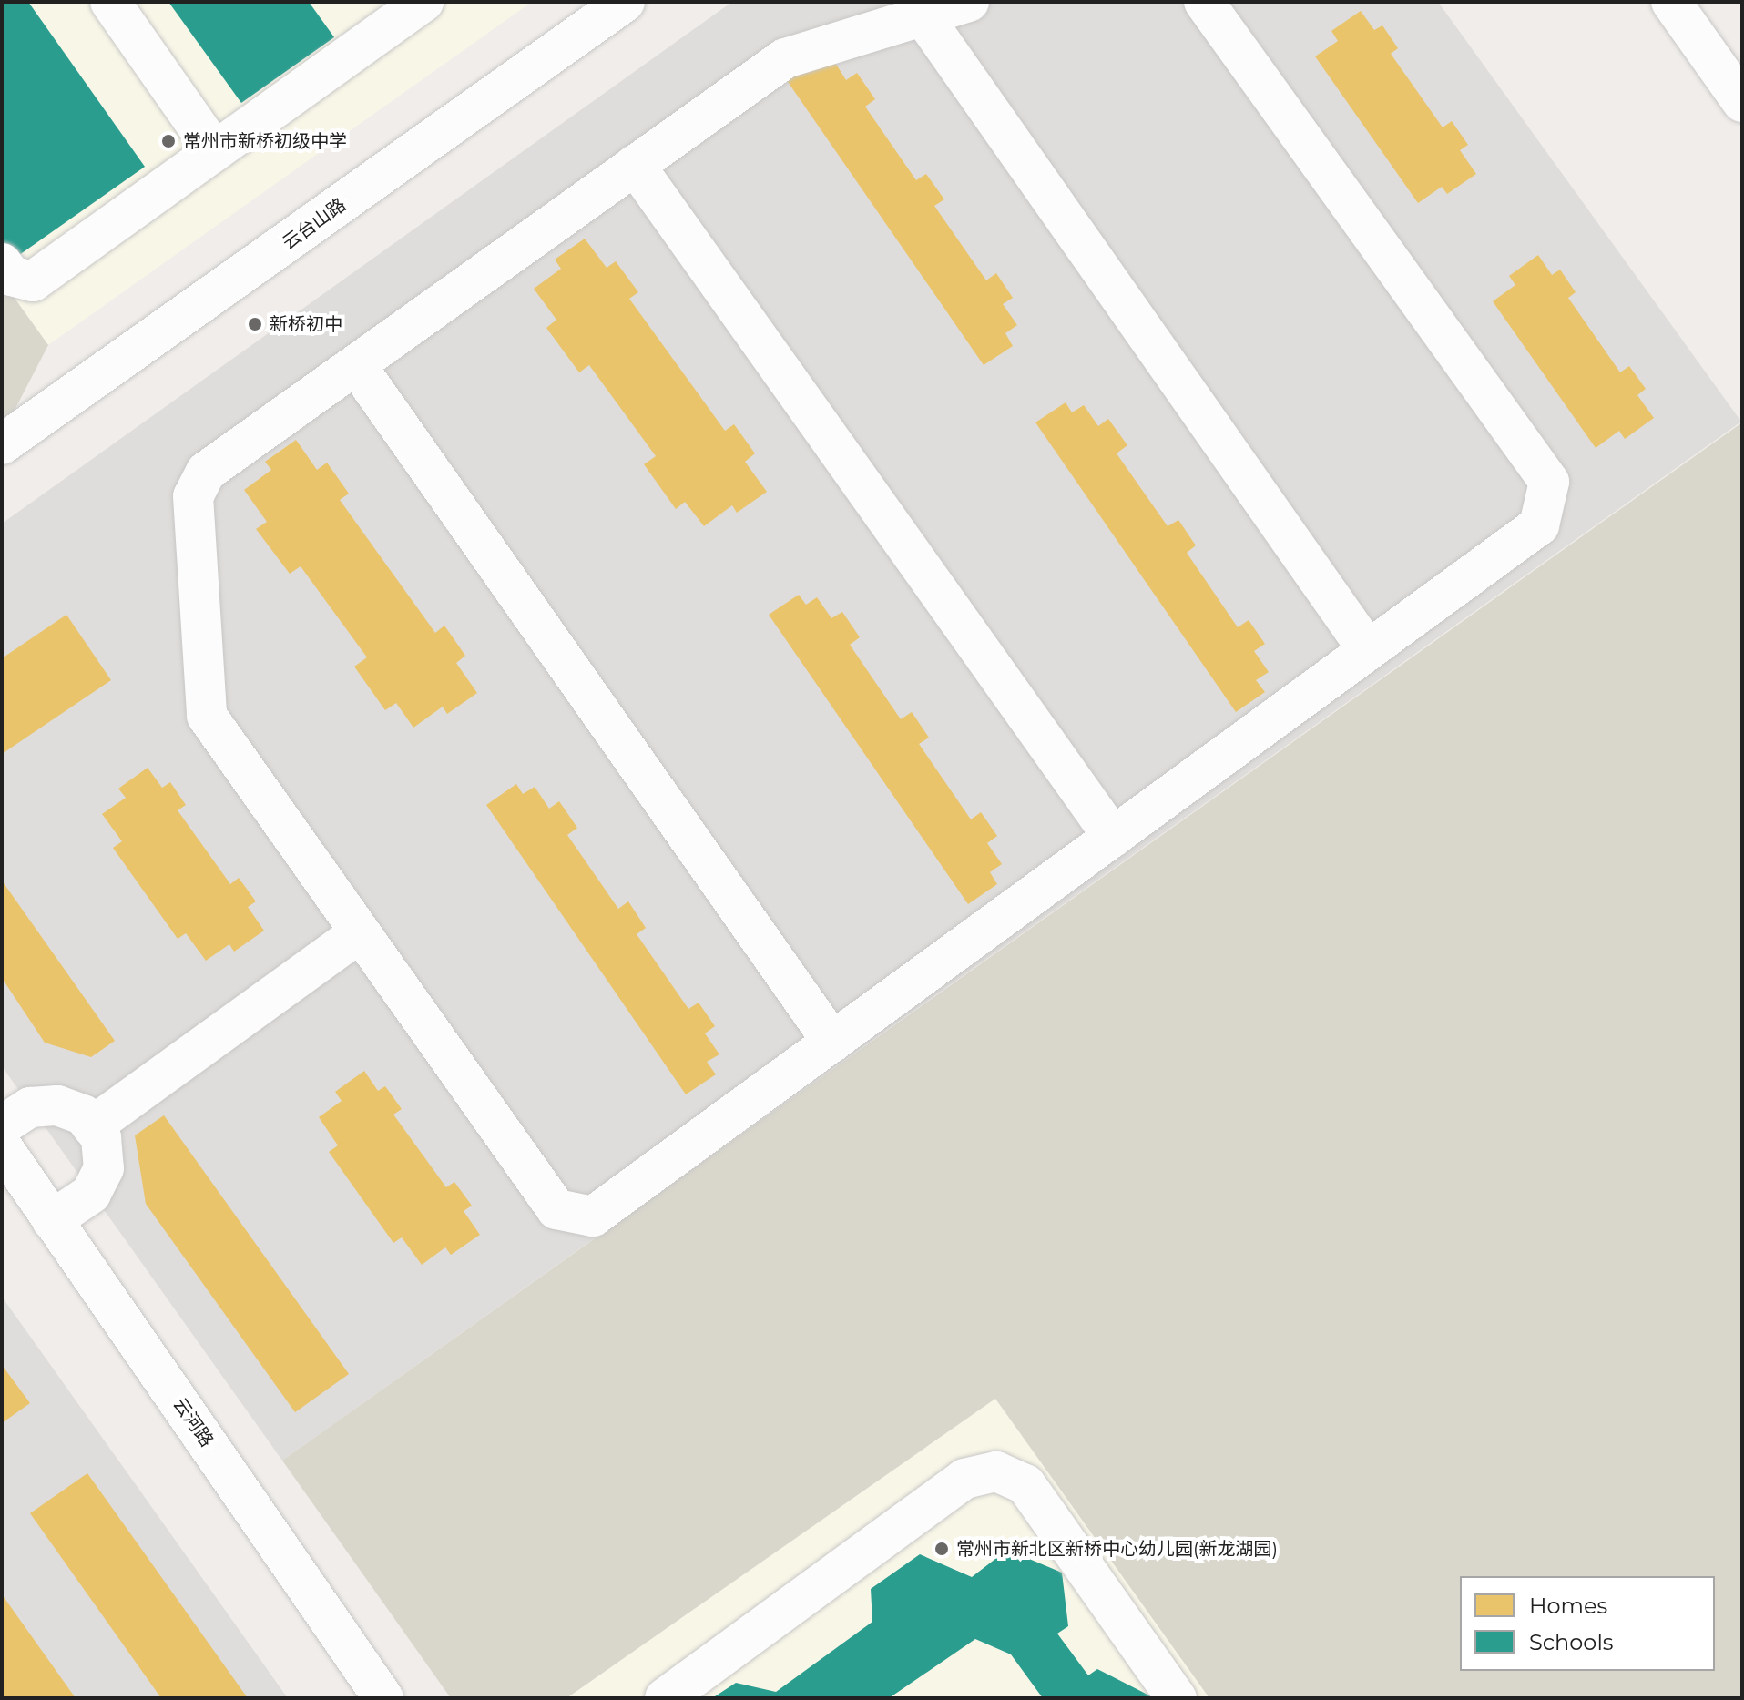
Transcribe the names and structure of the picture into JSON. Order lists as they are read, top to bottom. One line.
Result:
{"streets":{"street":["云台山路","云河路"]},"places":["常州市新桥初级中学","新桥初中","常州市新北区新桥中心幼儿园(新龙湖园)"],"legend":["Homes","Schools"]}
